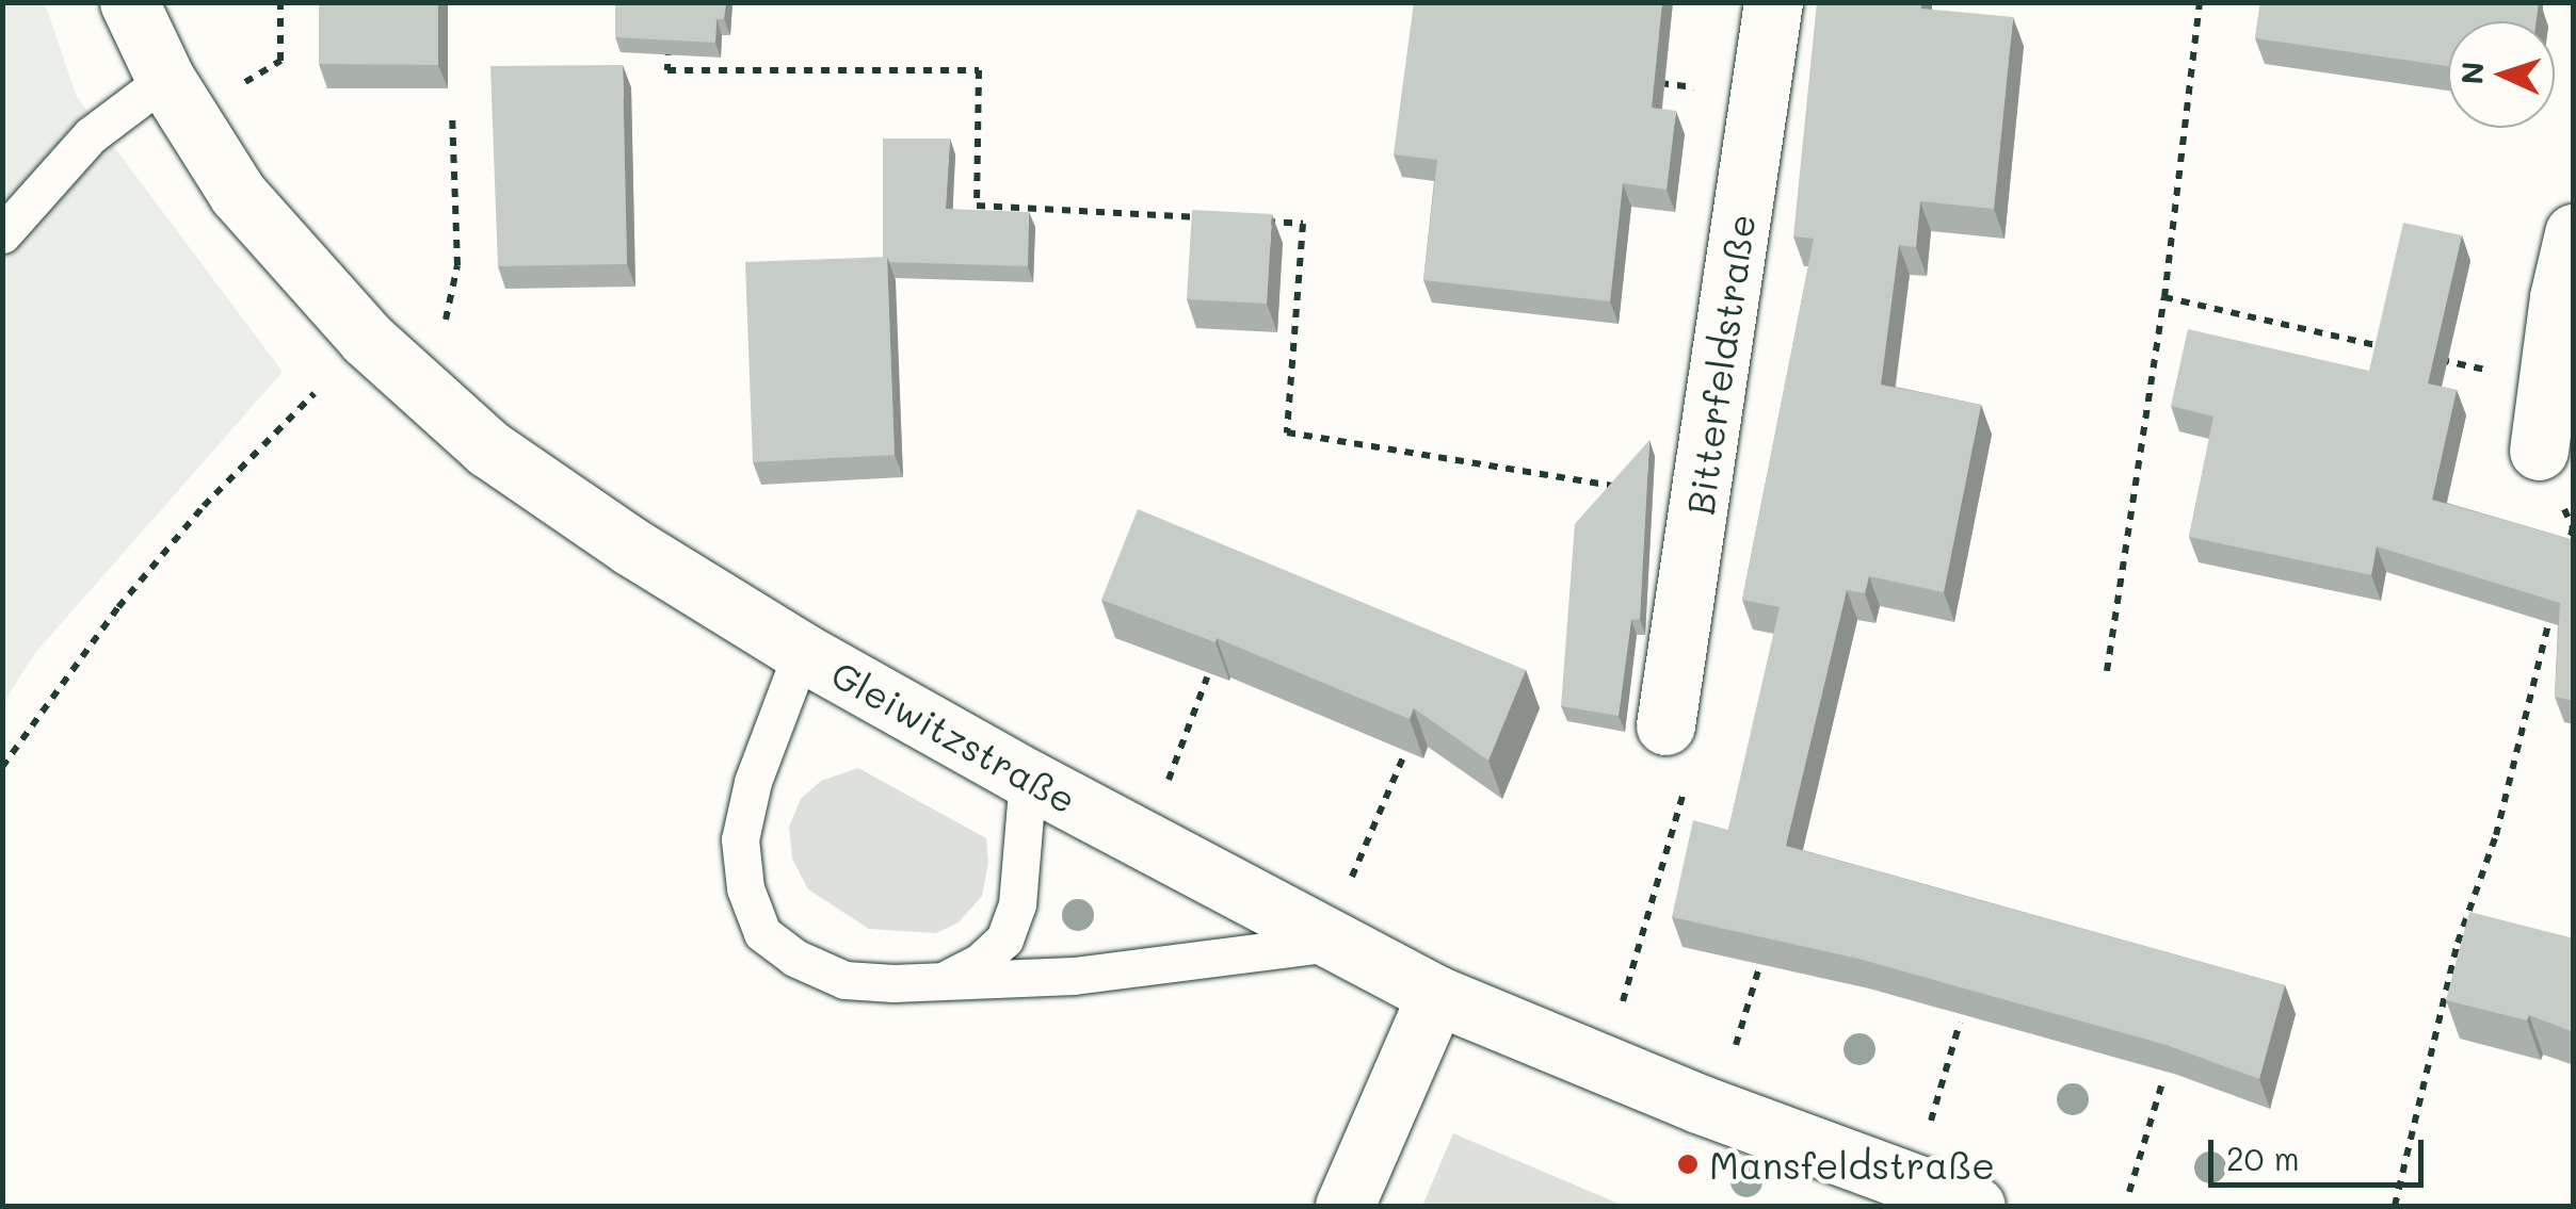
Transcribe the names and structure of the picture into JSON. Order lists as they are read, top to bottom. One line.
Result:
{"streets":{"street":["Bitterfeldstraße","Gleiwitzstraße"]},"places":["Mansfeldstraße"],"scale_bar":"20 m","north":"left"}
